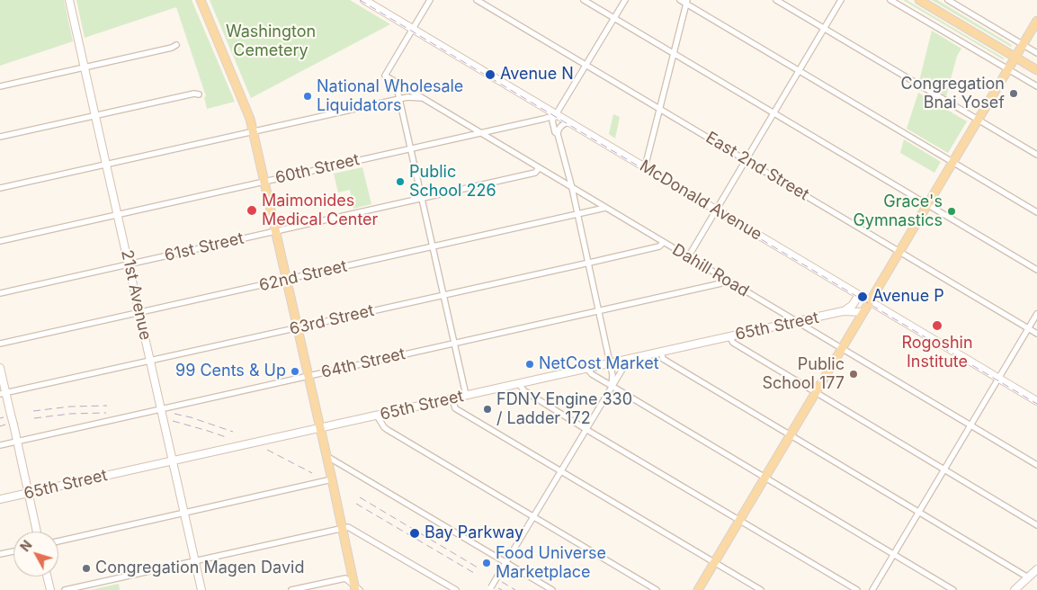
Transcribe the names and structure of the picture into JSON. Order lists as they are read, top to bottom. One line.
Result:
{"streets":{"main road":["McDonald Avenue","21st Avenue","65th Street"],"street":["East 2nd Street","60th Street","61st Street","Dahill Road","62nd Street","63rd Street","64th Street"]},"crossings":[["60th Street","McDonald Avenue"],["60th Street","Dahill Road"],["60th Street","21st Avenue"],["McDonald Avenue","Dahill Road"],["61st Street","Dahill Road"],["61st Street","21st Avenue"],["Dahill Road","62nd Street"],["Dahill Road","63rd Street"],["Dahill Road","65th Street"],["Dahill Road","64th Street"],["62nd Street","21st Avenue"],["21st Avenue","63rd Street"],["21st Avenue","65th Street"],["21st Avenue","64th Street"]],"parks":["Washington Cemetery"],"places":["Avenue N","Congregation Bnai Yosef","National Wholesale Liquidators","Public School 226","Maimonides Medical Center","Grace's Gymnastics","Avenue P","Rogoshin Institute","NetCost Market","99 Cents & Up","Public School 177","FDNY Engine 330 / Ladder 172","Bay Parkway","Food Universe Marketplace","Congregation Magen David"],"north":"top left"}
